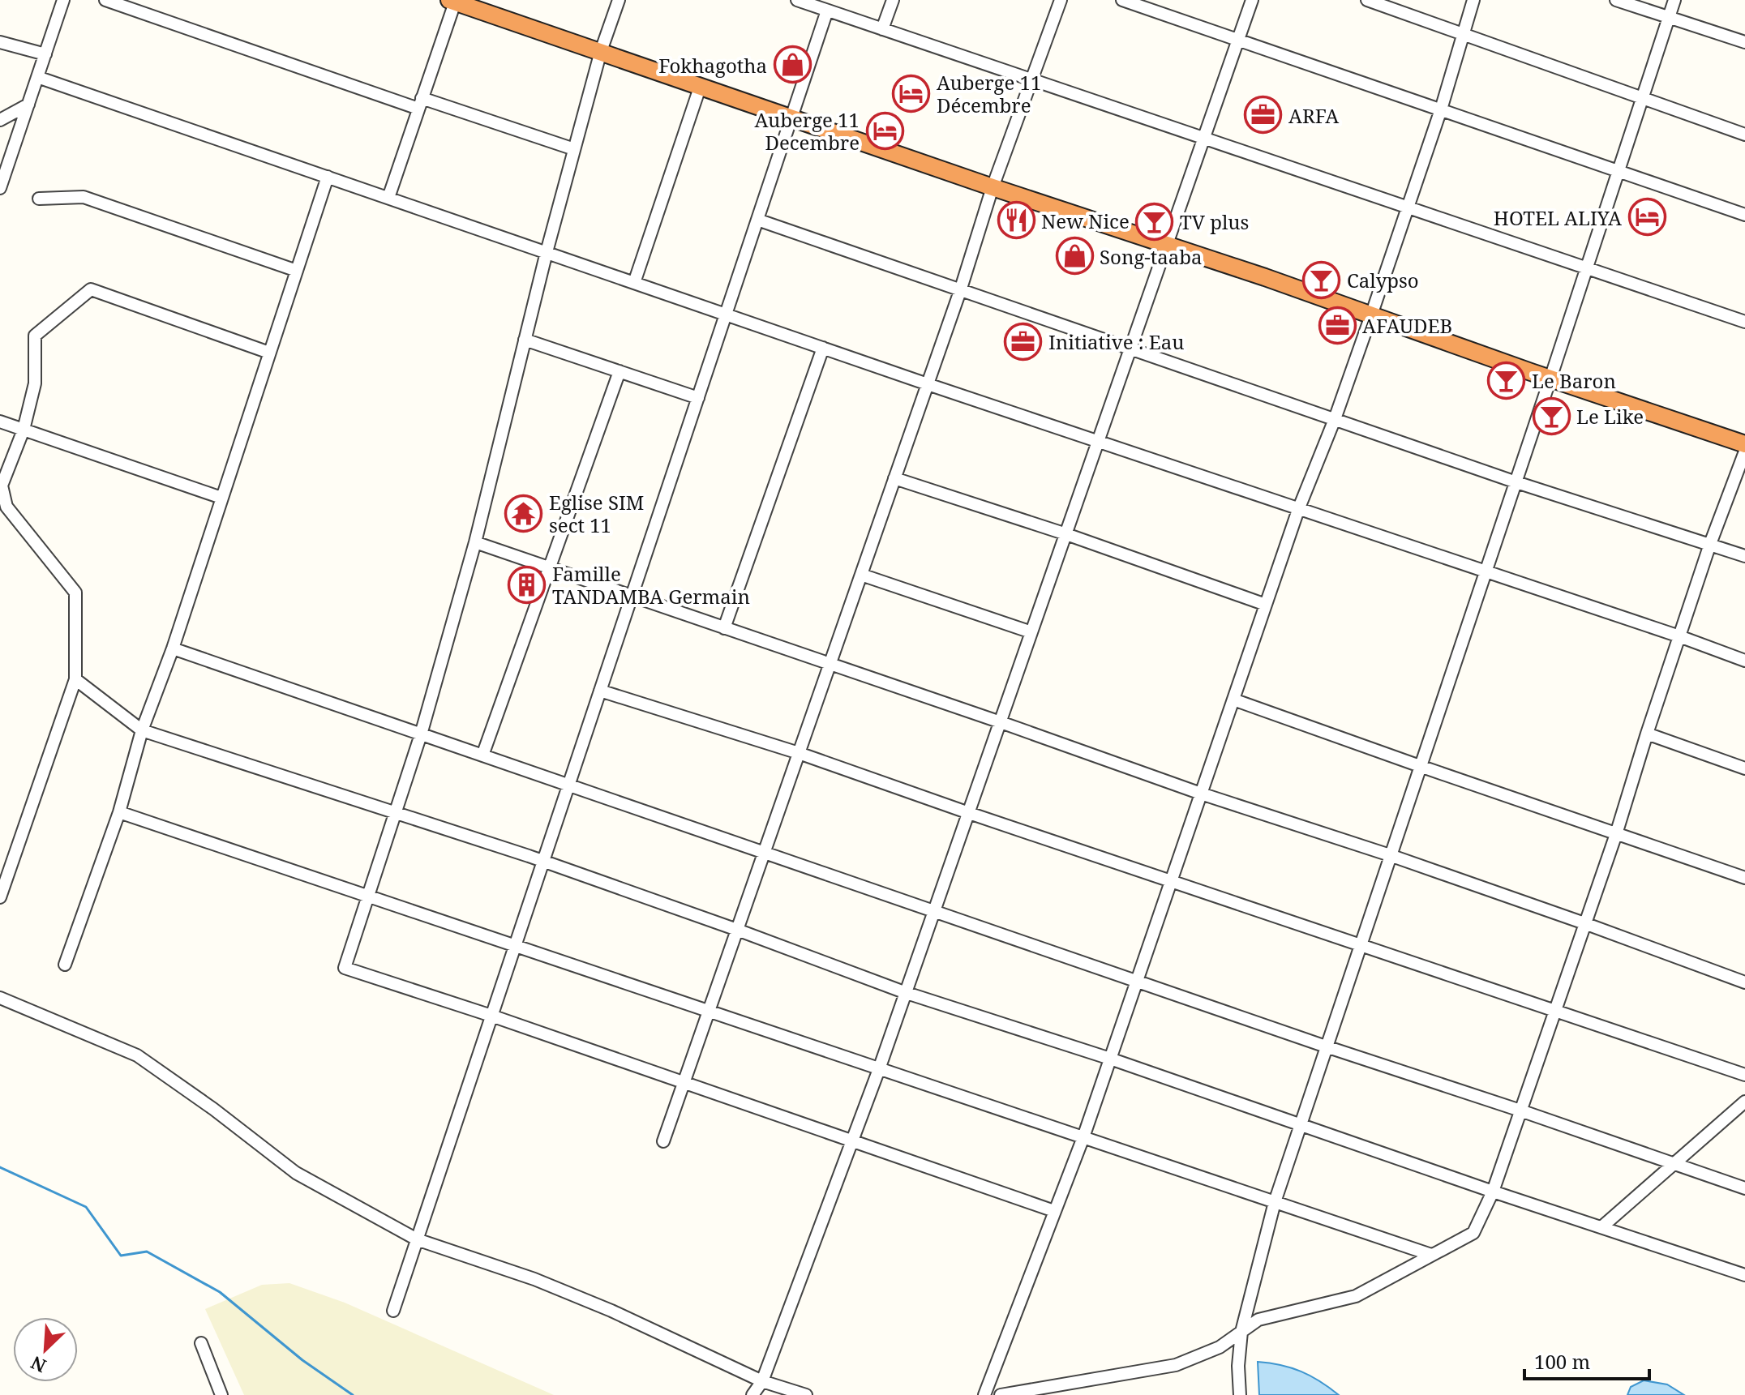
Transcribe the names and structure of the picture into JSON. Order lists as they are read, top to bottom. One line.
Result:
{"places":{"shop":["Fokhagotha","Song-taaba"],"hotel":["Auberge 11 Décembre","Auberge 11 Decembre","HOTEL ALIYA"],"office":["ARFA","AFAUDEB","Initiative : Eau"],"restaurant":["New Nice"],"bar":["TV plus","Calypso","Le Baron","Le Like"],"temple":["Eglise SIM sect 11"],"building":["Famille TANDAMBA Germain"]},"scale_bar":"100 m","north":"bottom left"}
